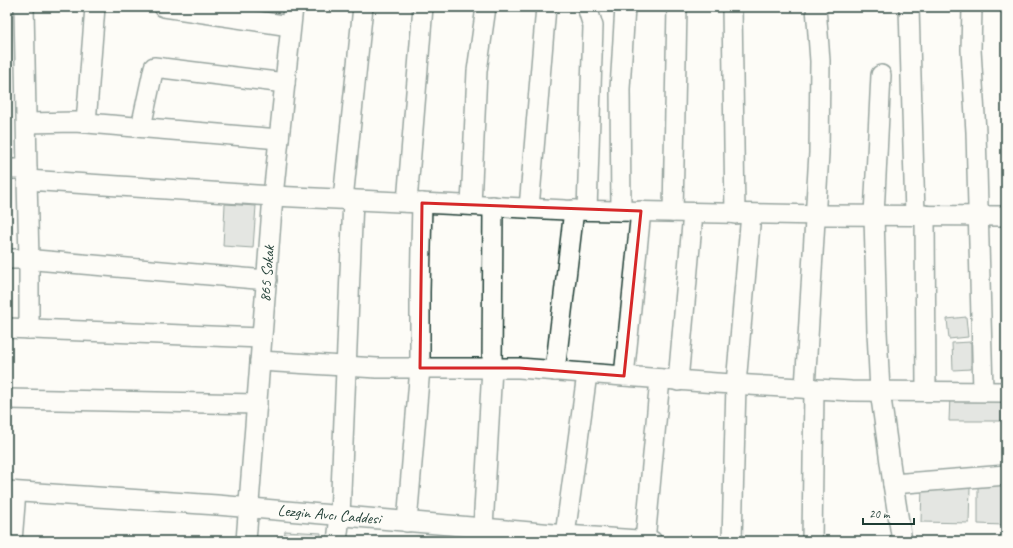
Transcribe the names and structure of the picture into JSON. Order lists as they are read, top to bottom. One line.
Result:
{"streets":{"street":["865 Sokak","Lezgin Avcı Caddesi"]},"crossings":[["865 Sokak","Lezgin Avcı Caddesi"]],"scale_bar":"20 m"}
